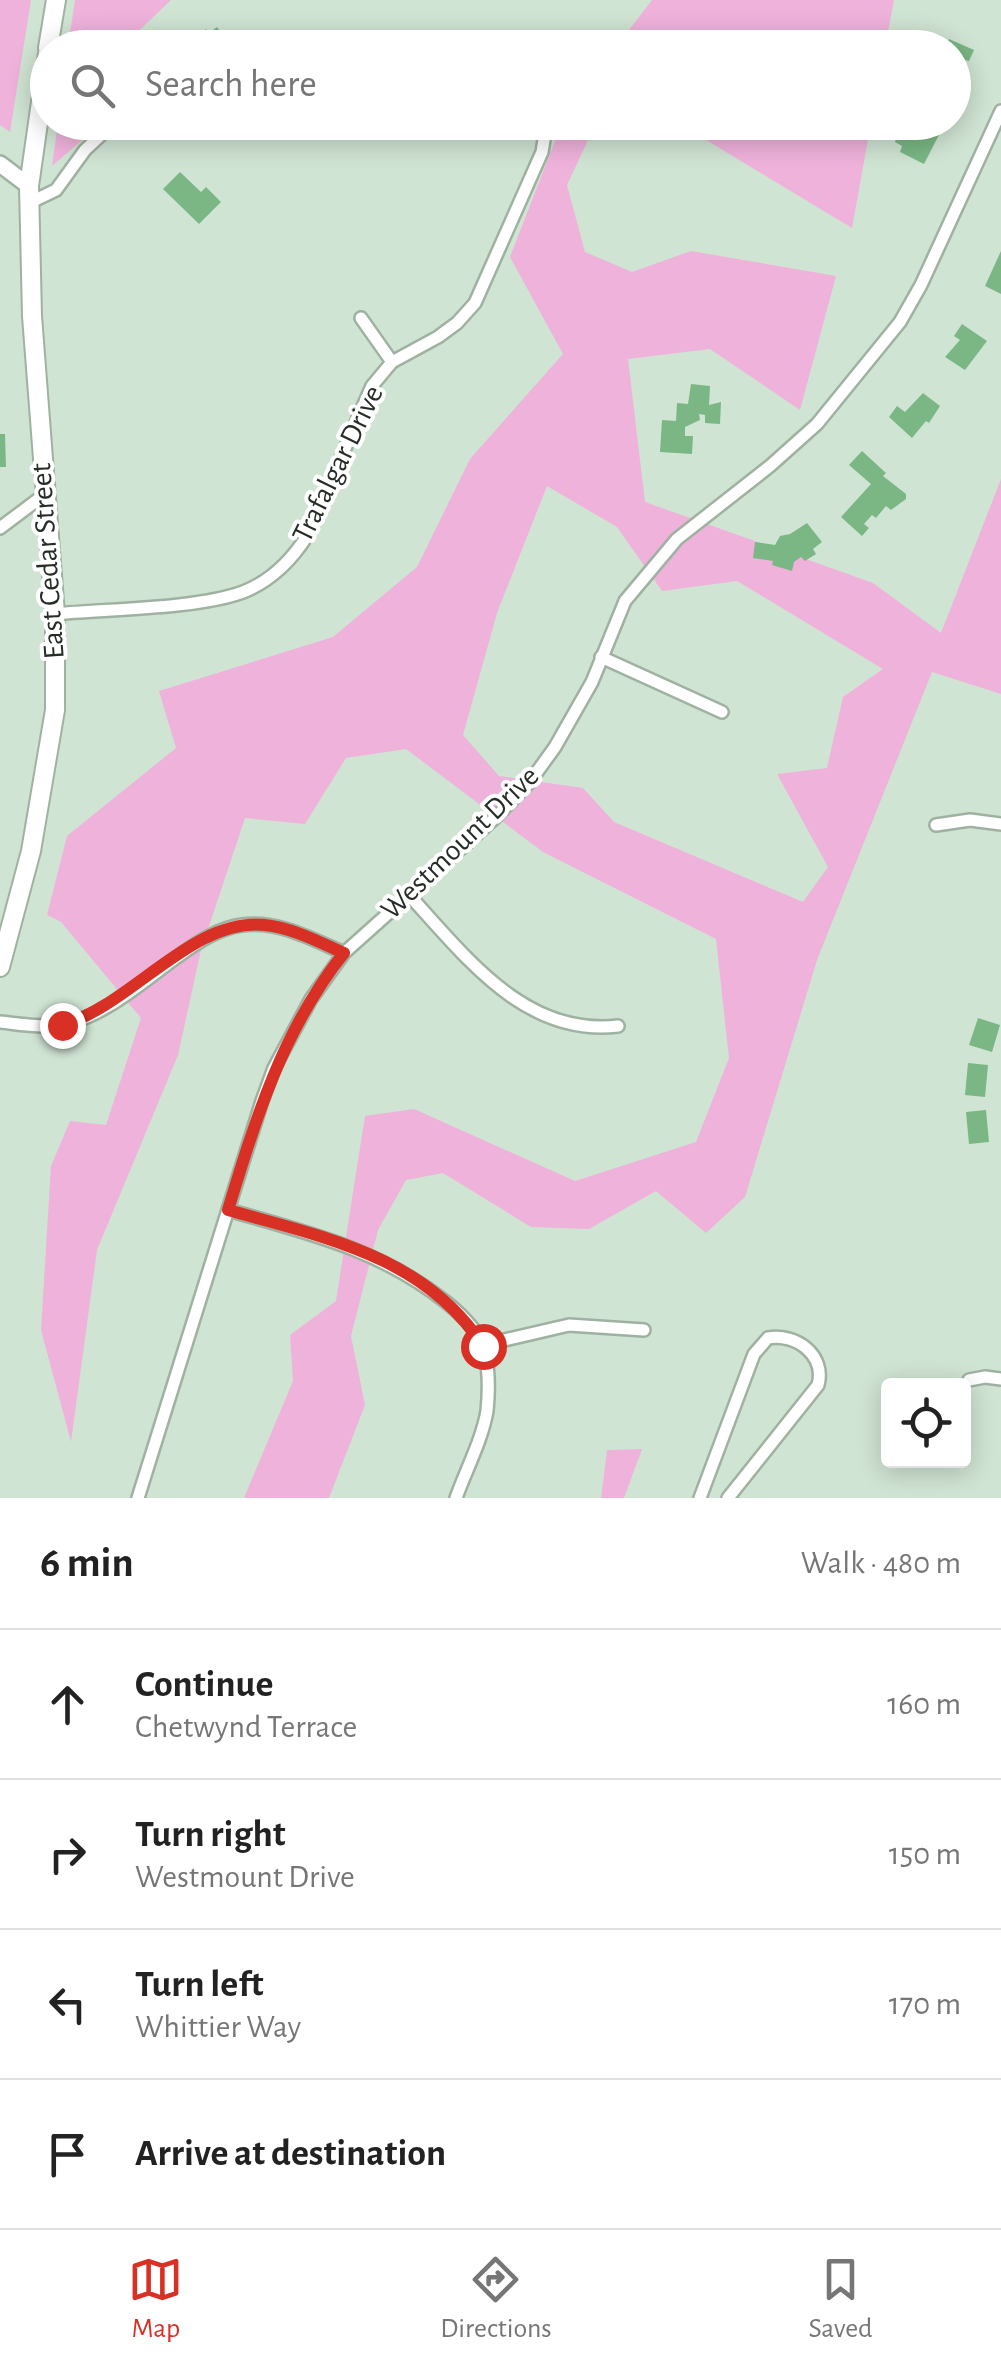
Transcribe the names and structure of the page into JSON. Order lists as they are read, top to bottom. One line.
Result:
{"streets":{"main road":["East Cedar Street"],"street":["Trafalgar Drive","Westmount Drive"]},"crossings":[["Trafalgar Drive","East Cedar Street"]],"page":{"search":"Search here","heading":["6 min","Walk · 480 m"],"list":[["Continue","Chetwynd Terrace","160 m"],["Turn right","Westmount Drive","150 m"],["Turn left","Whittier Way","170 m"],"Arrive at destination"],"nav":["Map","Directions","Saved"]}}
